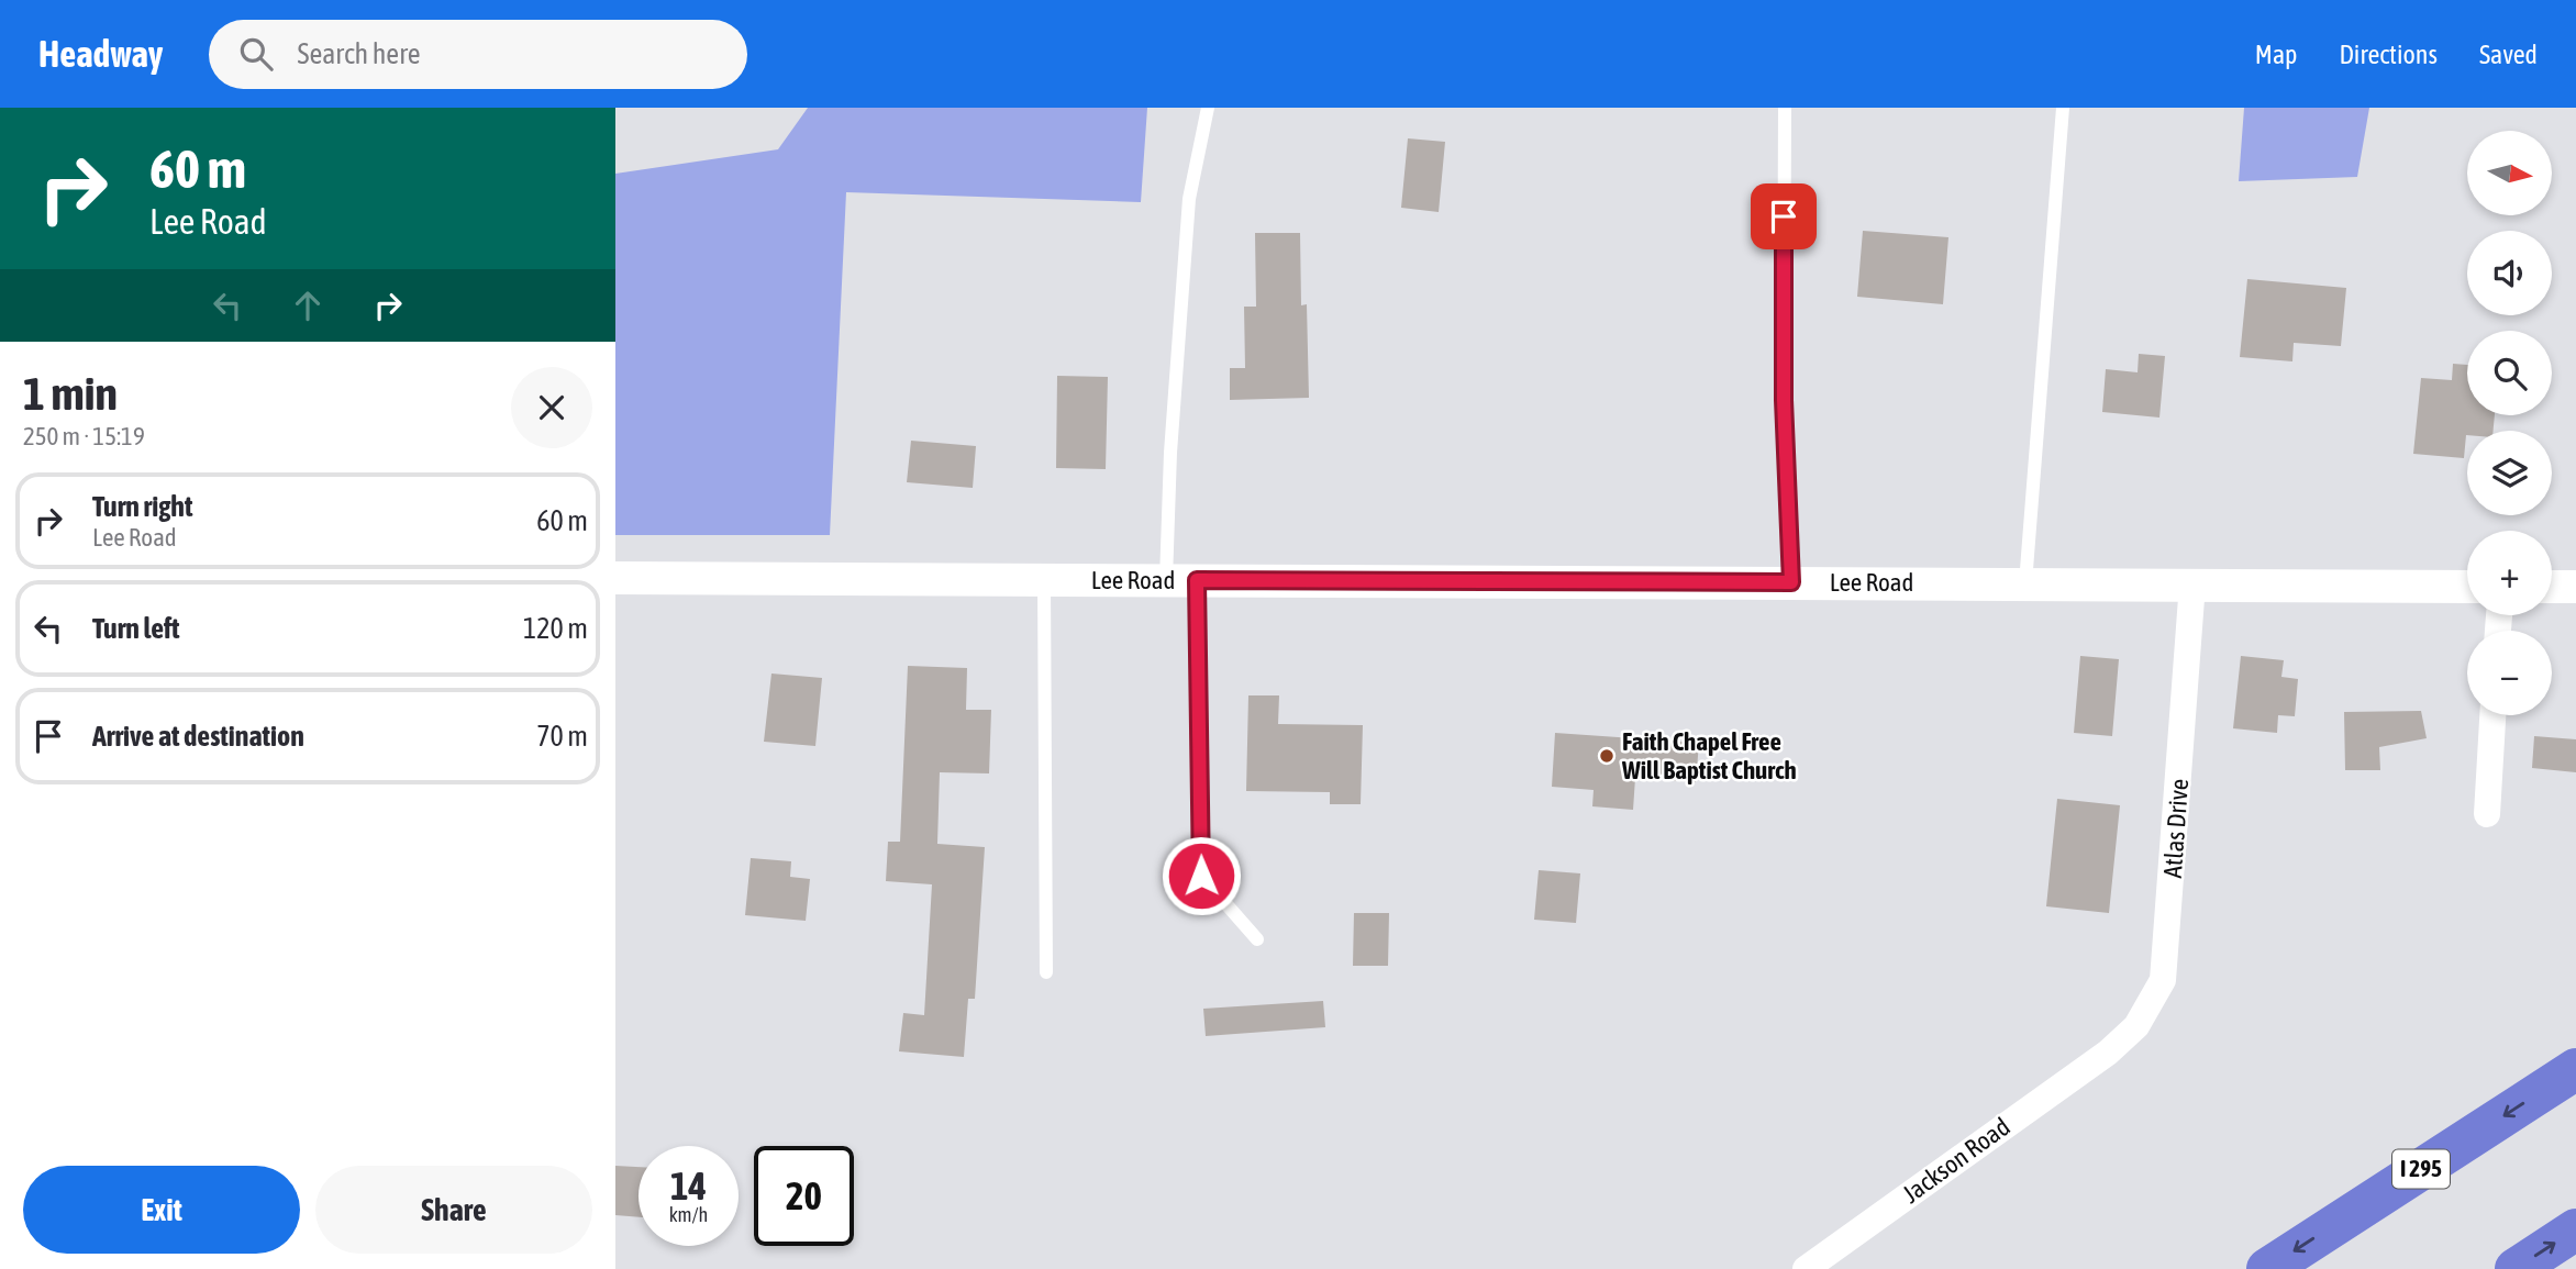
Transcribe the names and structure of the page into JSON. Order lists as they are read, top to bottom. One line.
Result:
{"streets":{"highway":["I 295"],"street":["Lee Road","Atlas Drive","Jackson Road"]},"crossings":[["Lee Road","Atlas Drive"],["Atlas Drive","Jackson Road"]],"places":["Faith Chapel Free Will Baptist Church"],"north":"right","page":{"header":"Headway","search":"Search here","nav":["Map","Directions","Saved"],"turn":["60 m","Lee Road"],"map_buttons":["+","−"],"heading":["1 min","250 m · 15:19"],"list":[{"name":"Turn right","note":"Lee Road","value":"60 m"},{"name":"Turn left","value":"120 m"},{"name":"Arrive at destination","value":"70 m"}],"speed":"14 km/h","limit":"20","buttons":["Exit","Share"]}}
